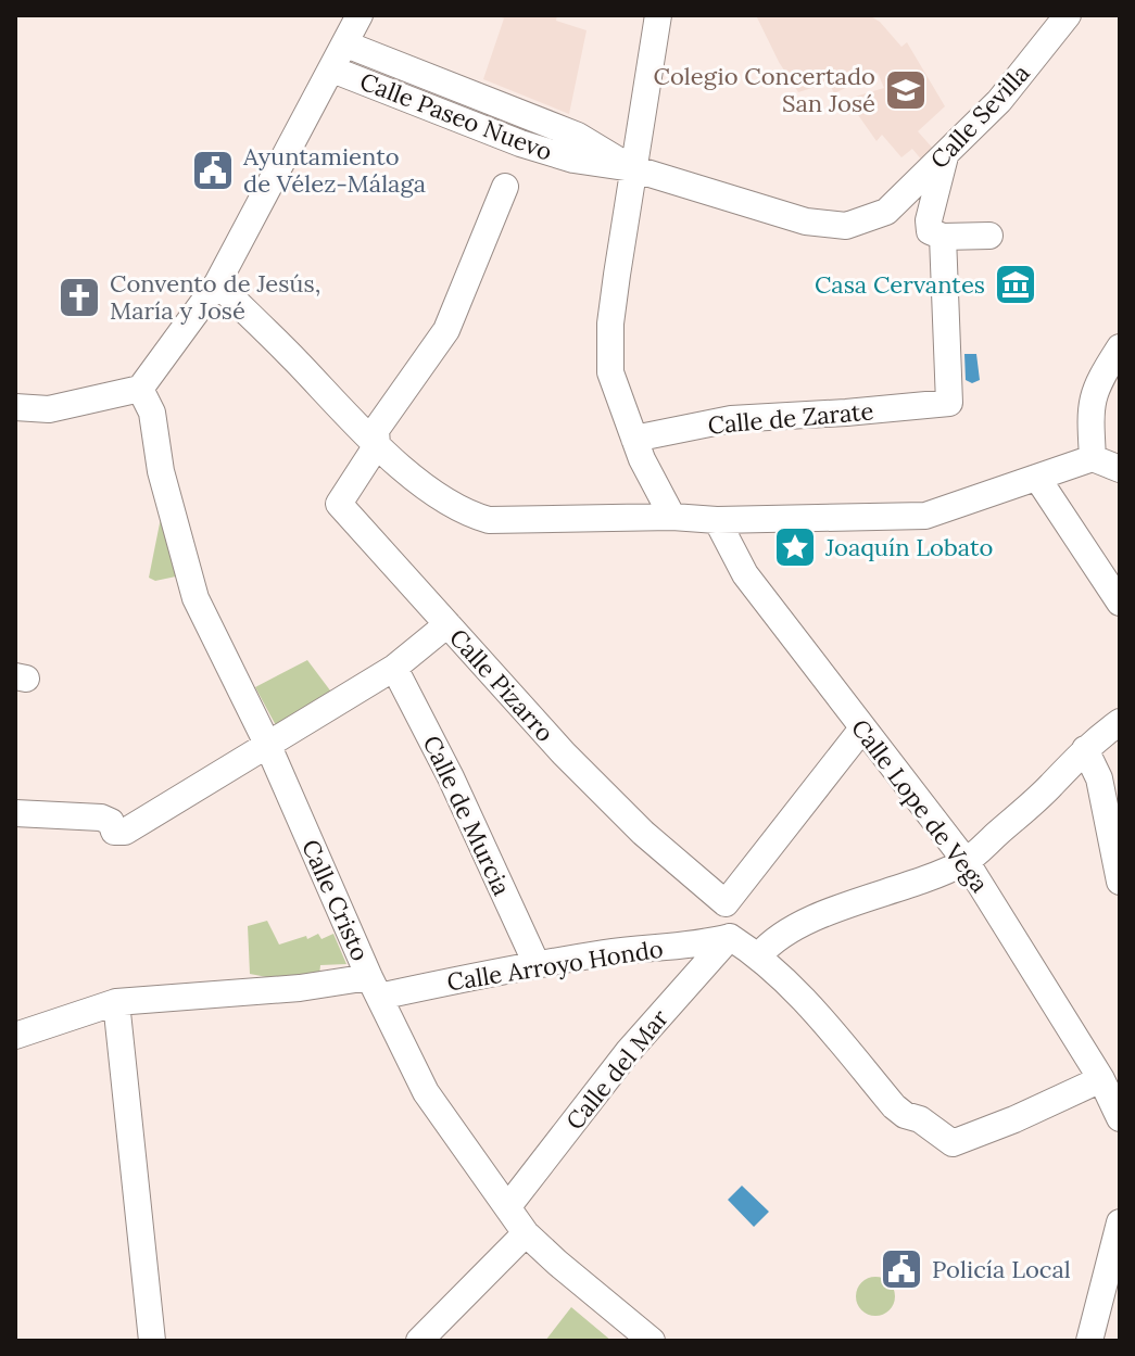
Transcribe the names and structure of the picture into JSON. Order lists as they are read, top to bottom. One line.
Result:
{"streets":{"street":["Calle Paseo Nuevo","Calle Sevilla","Calle de Zarate","Calle Pizarro","Calle Lope de Vega","Calle de Murcia","Calle Cristo","Calle Arroyo Hondo","Calle del Mar"]},"crossings":[["Calle Paseo Nuevo","Calle Sevilla"],["Calle de Murcia","Calle Arroyo Hondo"],["Calle Cristo","Calle Arroyo Hondo"],["Calle Cristo","Calle del Mar"],["Calle Arroyo Hondo","Calle del Mar"]],"places":{"school or university":["Colegio Concertado San José"],"public building":["Ayuntamiento de Vélez-Málaga","Policía Local"],"museum":["Casa Cervantes"],"church":["Convento de Jesús, María y José"],"place":["Joaquín Lobato"]}}
